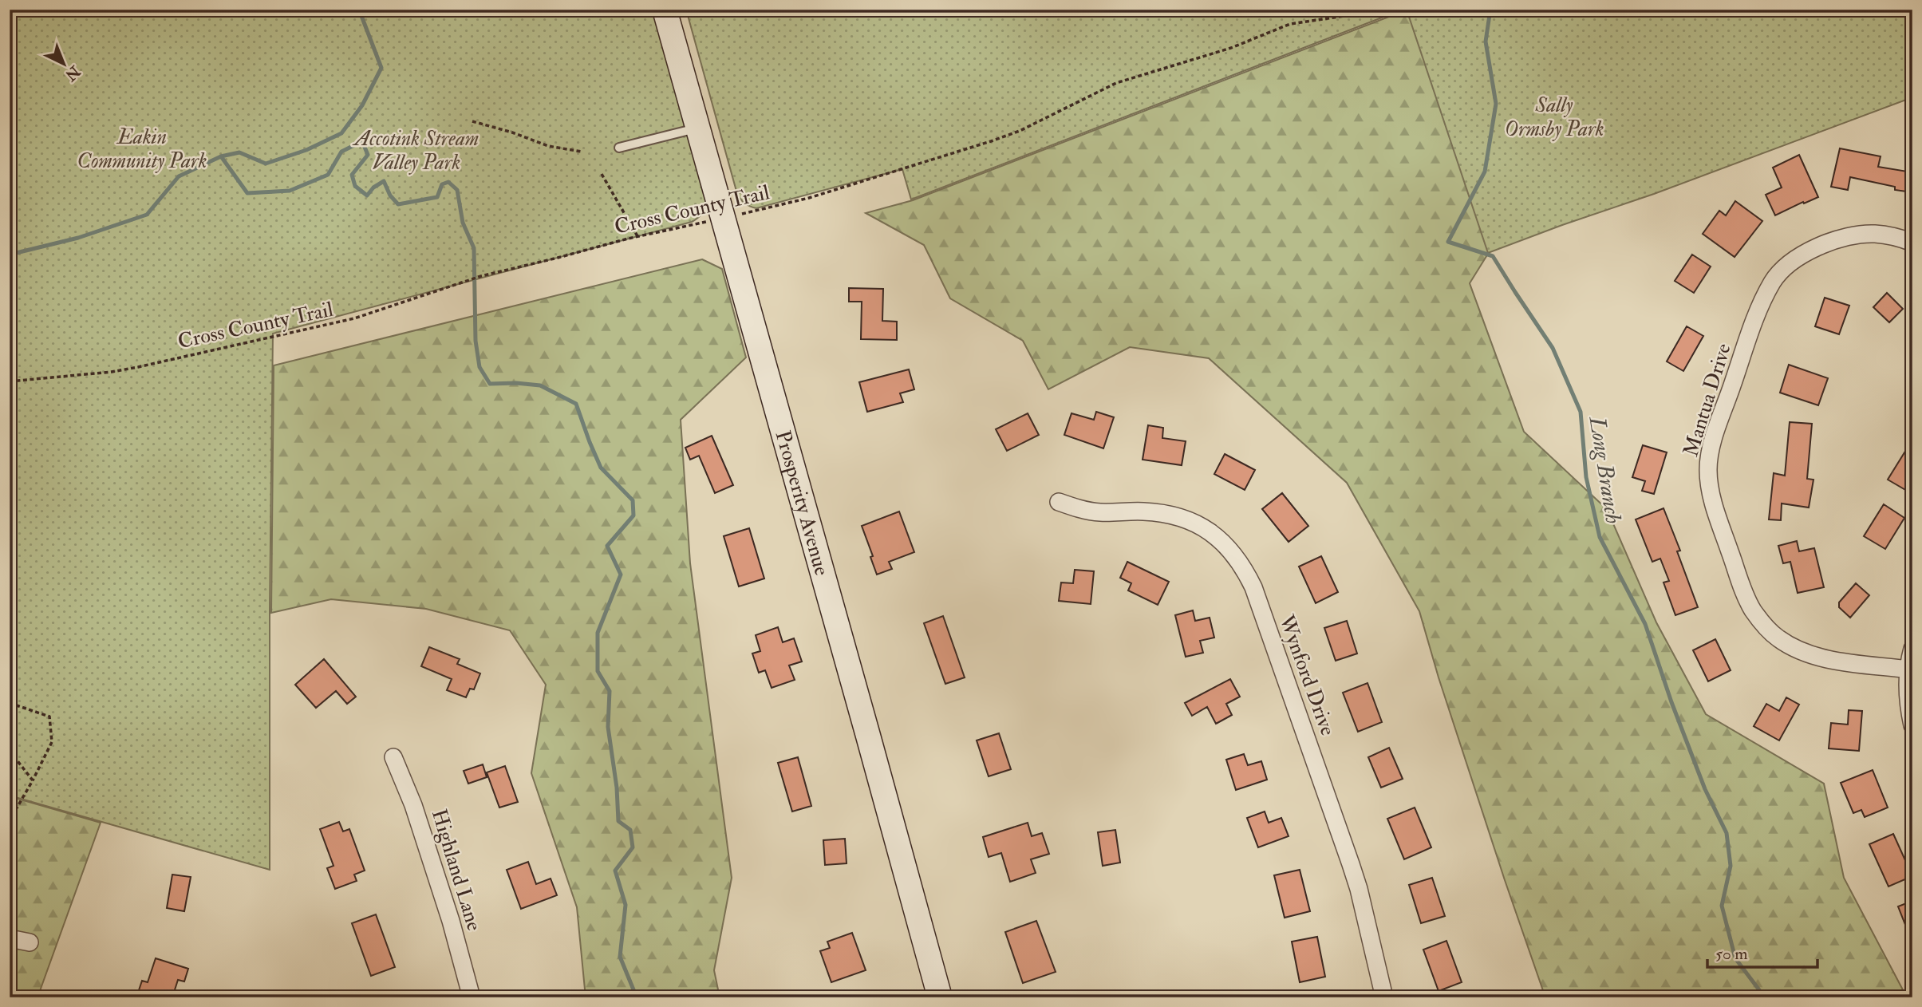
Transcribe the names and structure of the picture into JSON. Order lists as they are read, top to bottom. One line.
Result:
{"streets":{"main road":["Prosperity Avenue"],"street":["Mantua Drive","Wynford Drive","Highland Lane"],"path":["Cross County Trail"]},"crossings":[["Cross County Trail","Prosperity Avenue"]],"water":["Long Branch"],"parks":["Sally Ormsby Park","Eakin Community Park","Accotink Stream Valley Park"],"scale_bar":"50 m","north":"bottom right"}
